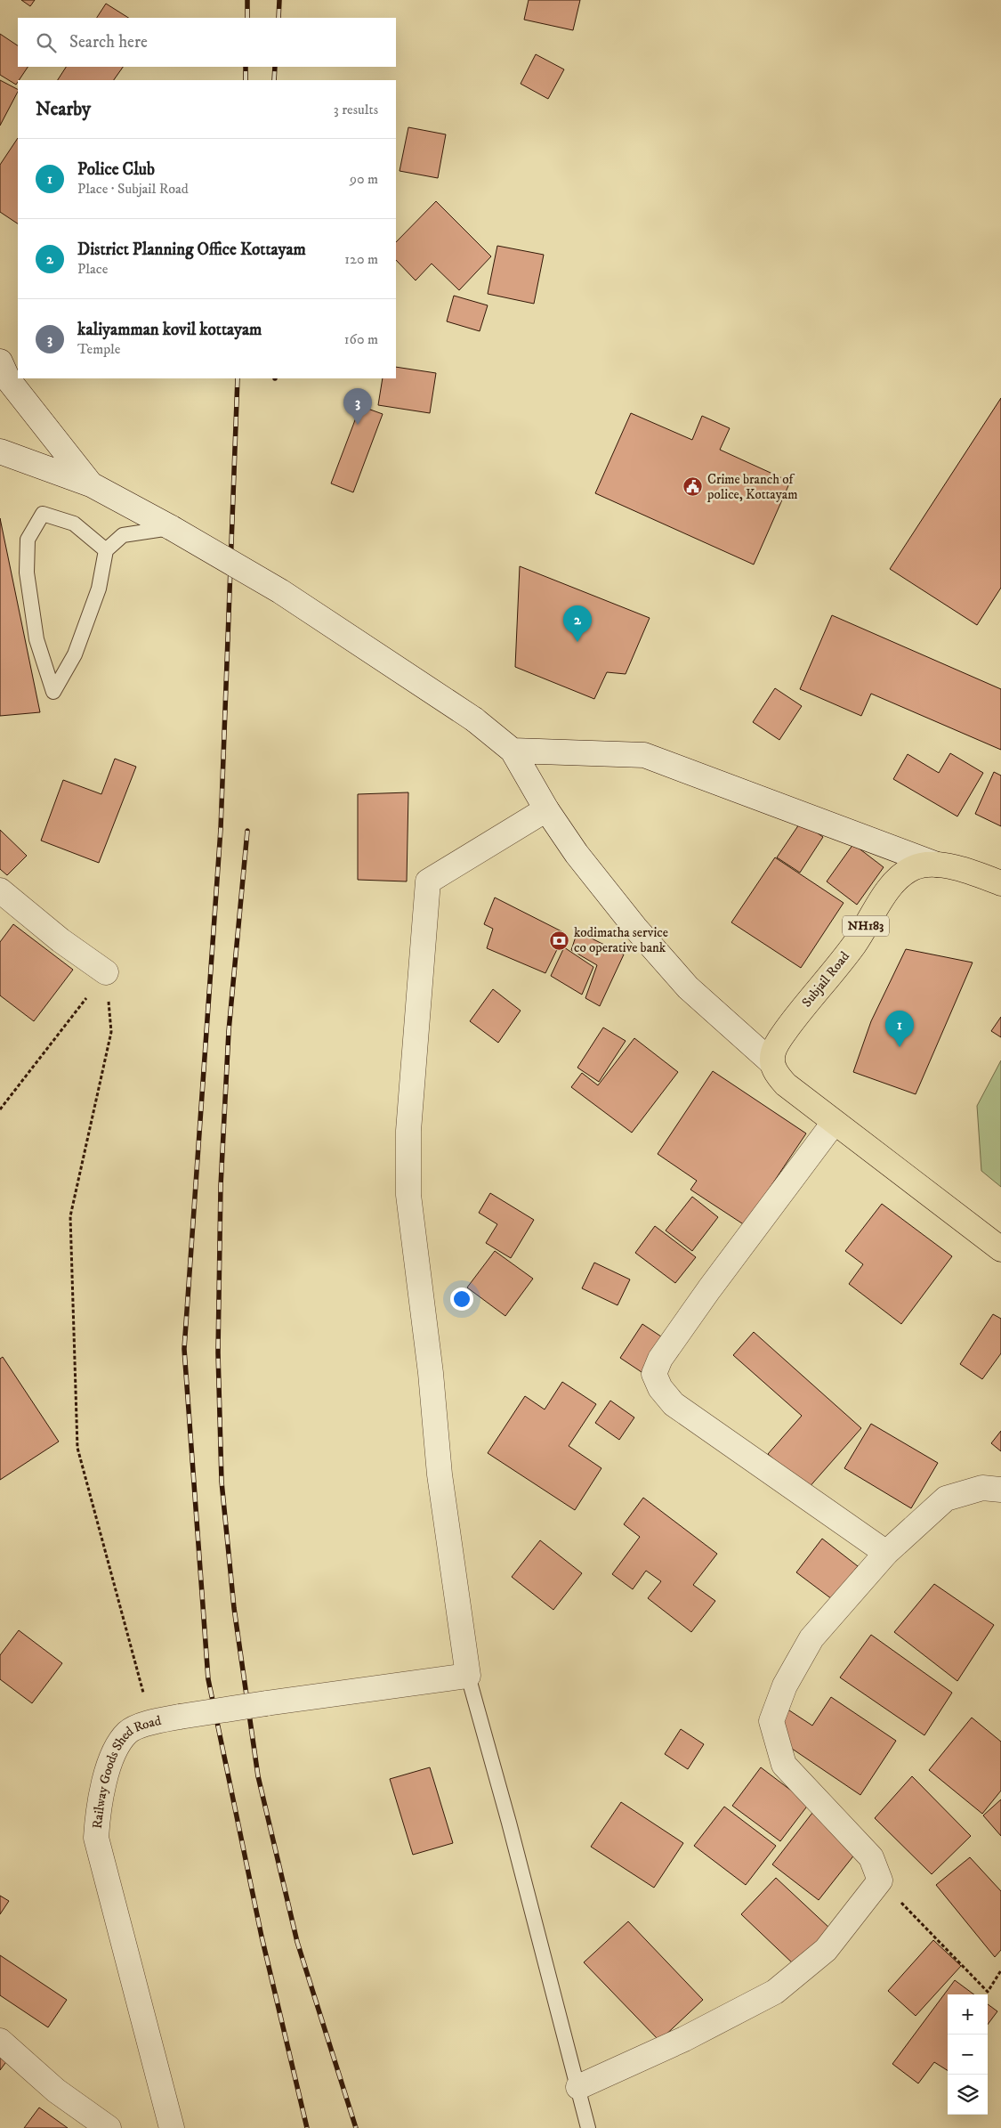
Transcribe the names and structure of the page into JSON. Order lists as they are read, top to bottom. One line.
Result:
{"streets":{"highway":["NH183","Subjail Road"],"street":["Railway Goods Shed Road"]},"places":{"public building":["Crime branch of police, Kottayam"],"bank":["kodimatha service co operative bank"]},"page":{"search":"Search here","heading":["Nearby","3 results"],"list":[{"mark":"1","name":"Police Club","note":"Place · Subjail Road","value":"90 m"},{"mark":"2","name":"District Planning Office Kottayam","note":"Place","value":"120 m"},{"mark":"3","name":"kaliyamman kovil kottayam","note":"Temple","value":"160 m"}],"pins":["3","2","1"],"map_buttons":["+","−"]}}
